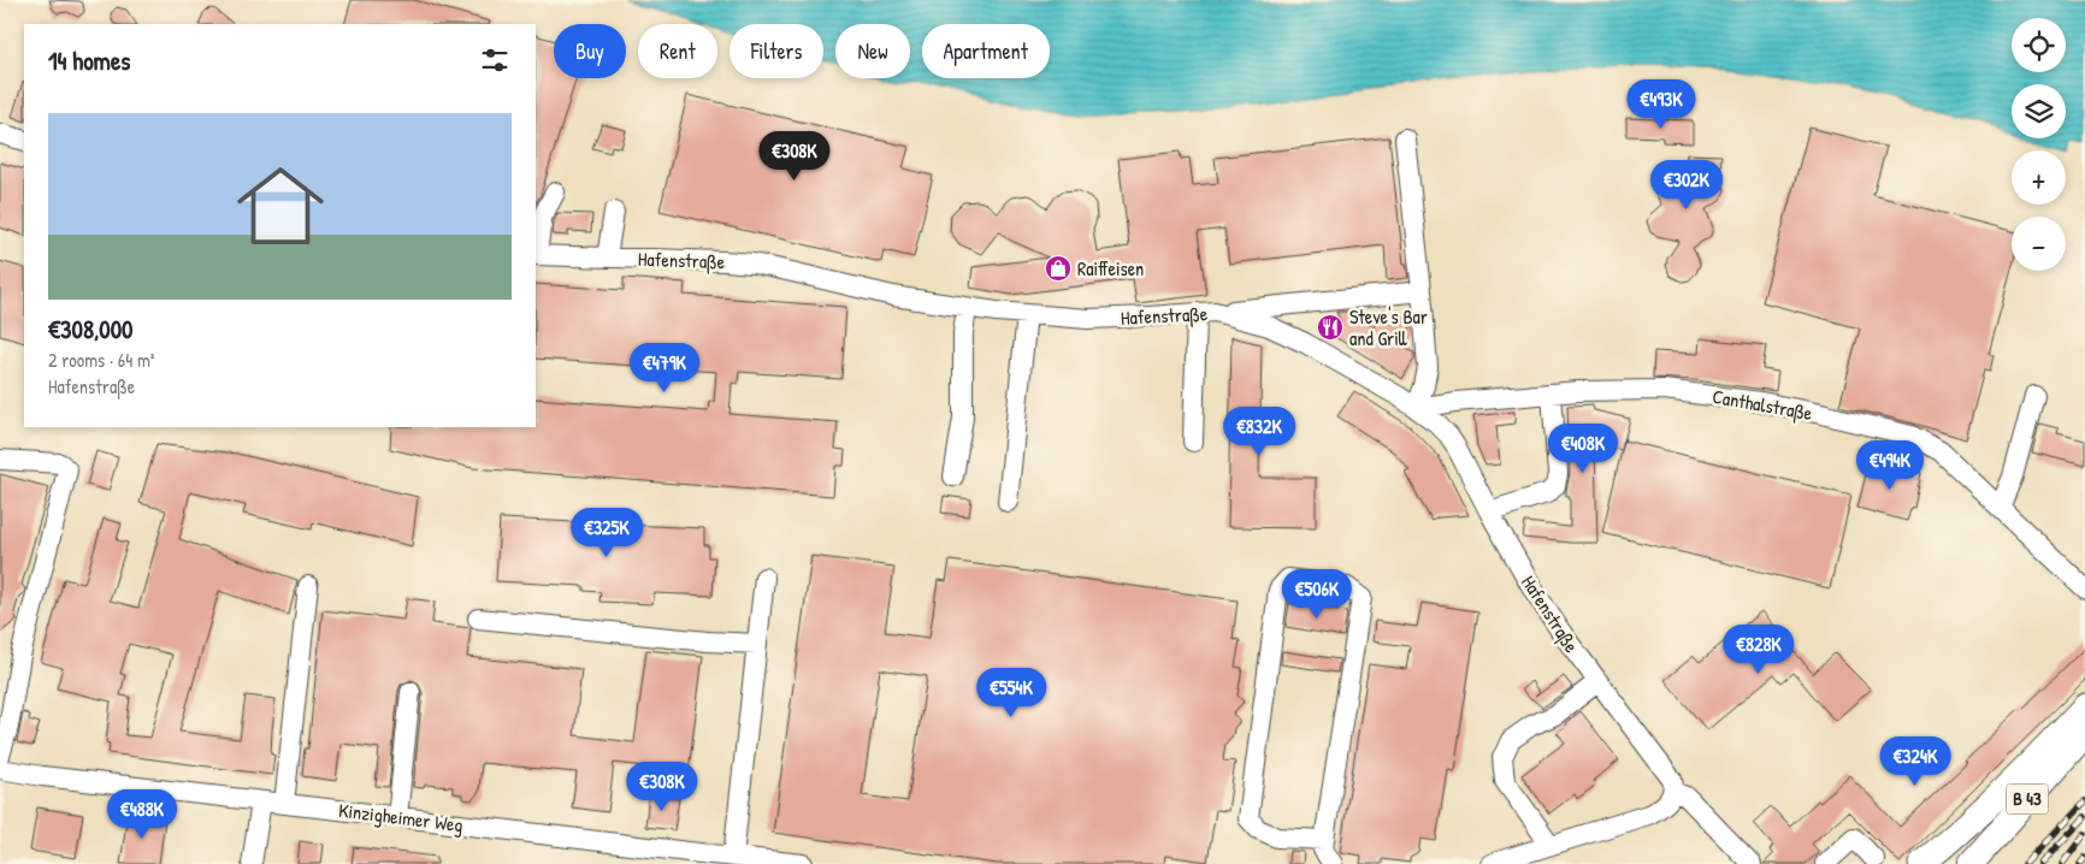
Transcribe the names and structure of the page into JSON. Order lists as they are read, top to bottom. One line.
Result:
{"streets":{"main road":["B 43"],"street":["Hafenstraße","Canthalstraße","Kinzigheimer Weg"]},"crossings":[["Hafenstraße","Canthalstraße"]],"places":{"shop":["Raiffeisen"],"restaurant":["Steve's Bar and Grill"]},"page":{"map_buttons":["+","−"],"chip":["Buy","Rent","Filters","New","Apartment"],"heading":"14 homes","price":["€493K","€308K","€302K","€479K","€832K","€408K","€494K","€325K","€506K","€828K","€554K","€324K","€308K","€488K"],"list":[{"name":"€308,000","note":"2 rooms · 64 m² · Hafenstraße"}]}}
